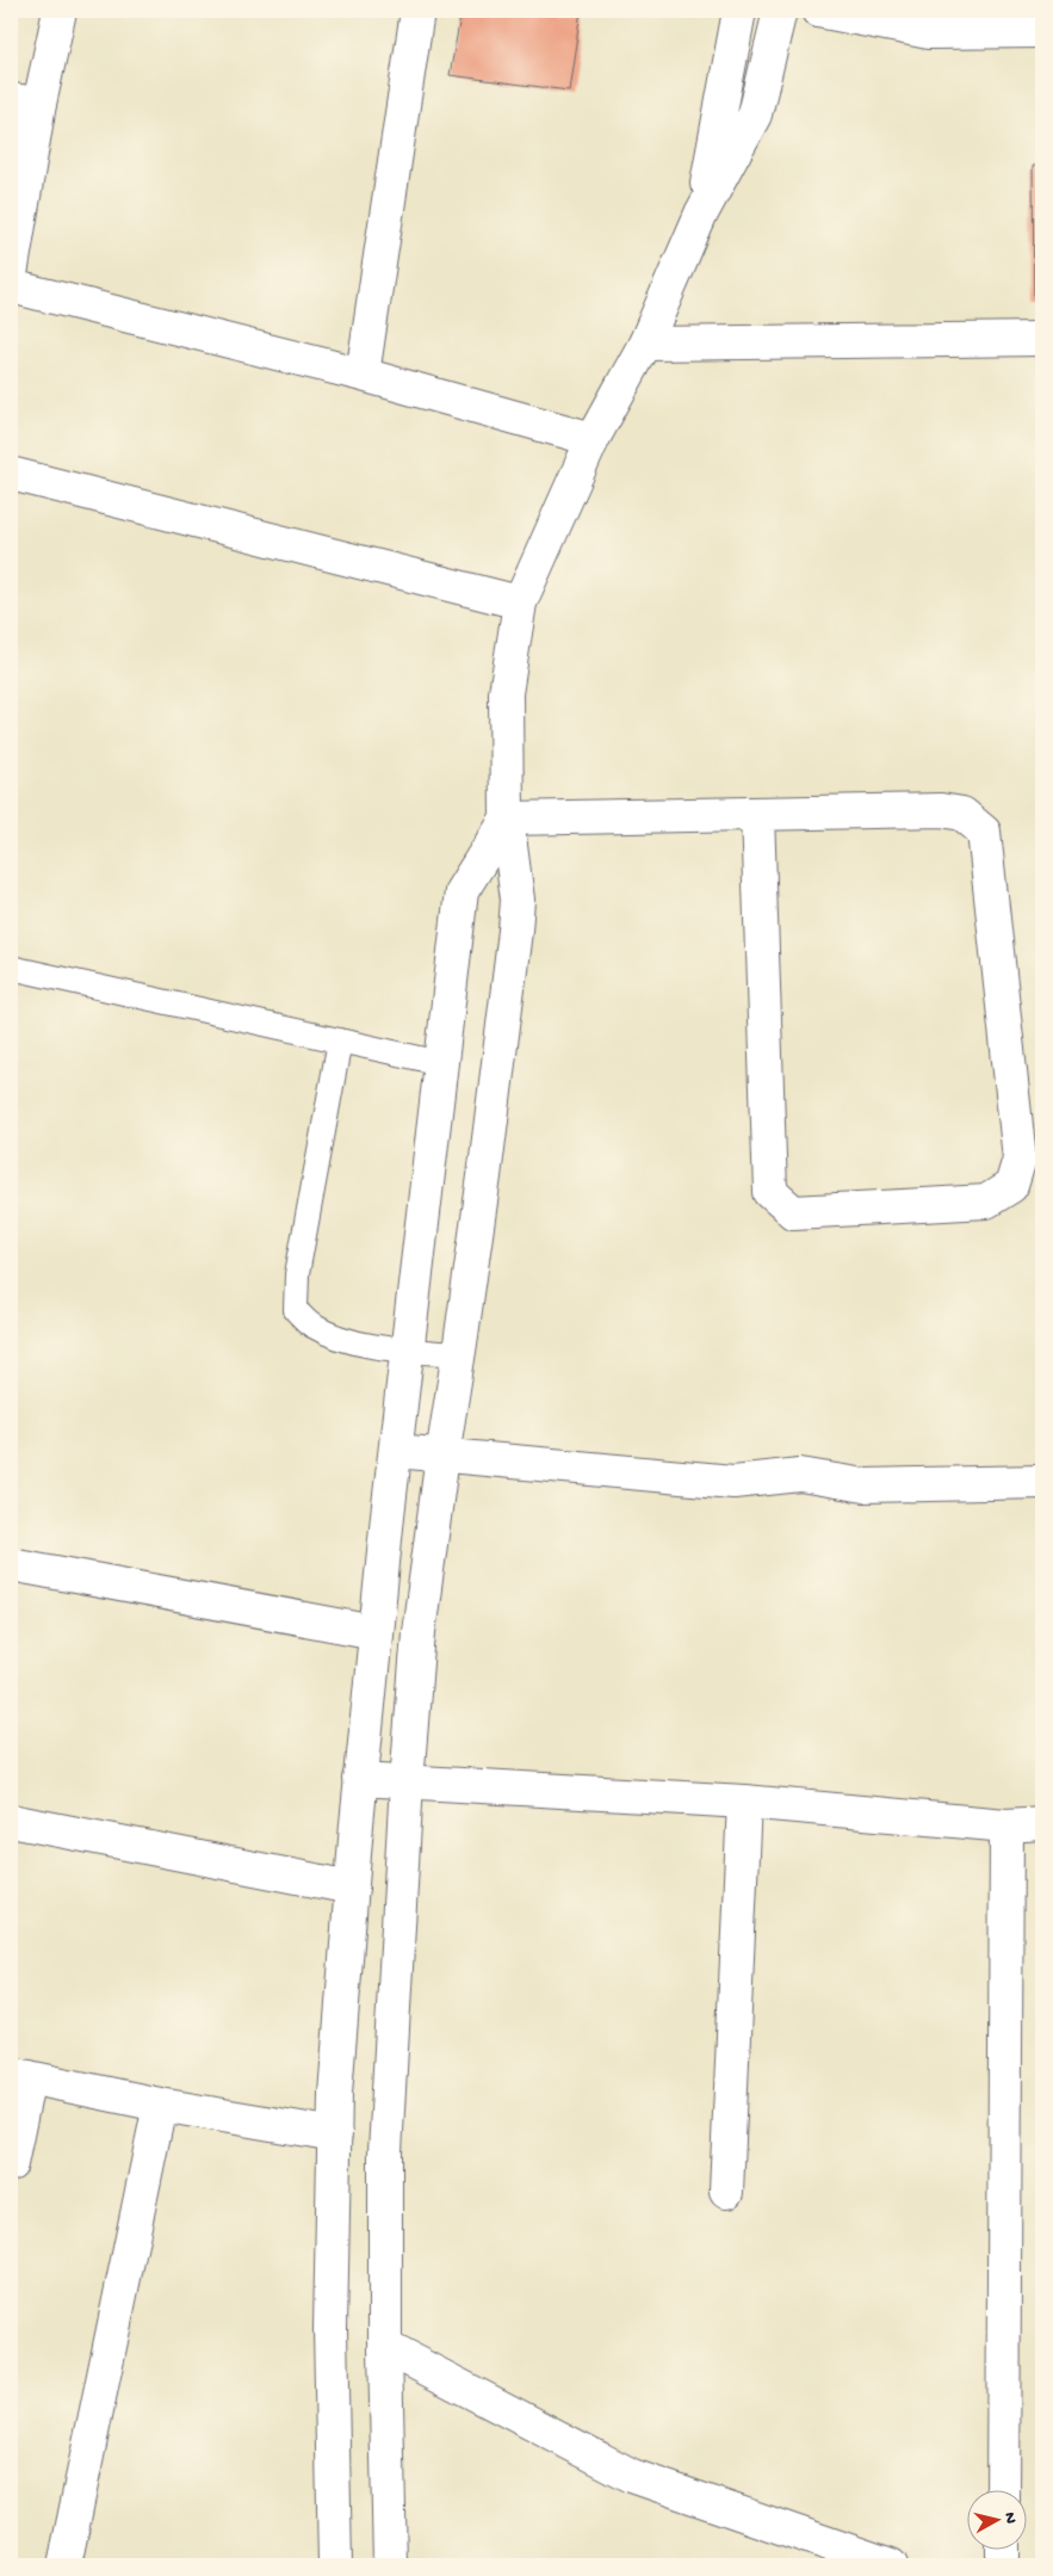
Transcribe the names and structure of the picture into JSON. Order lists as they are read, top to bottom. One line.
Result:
{"north":"right"}
